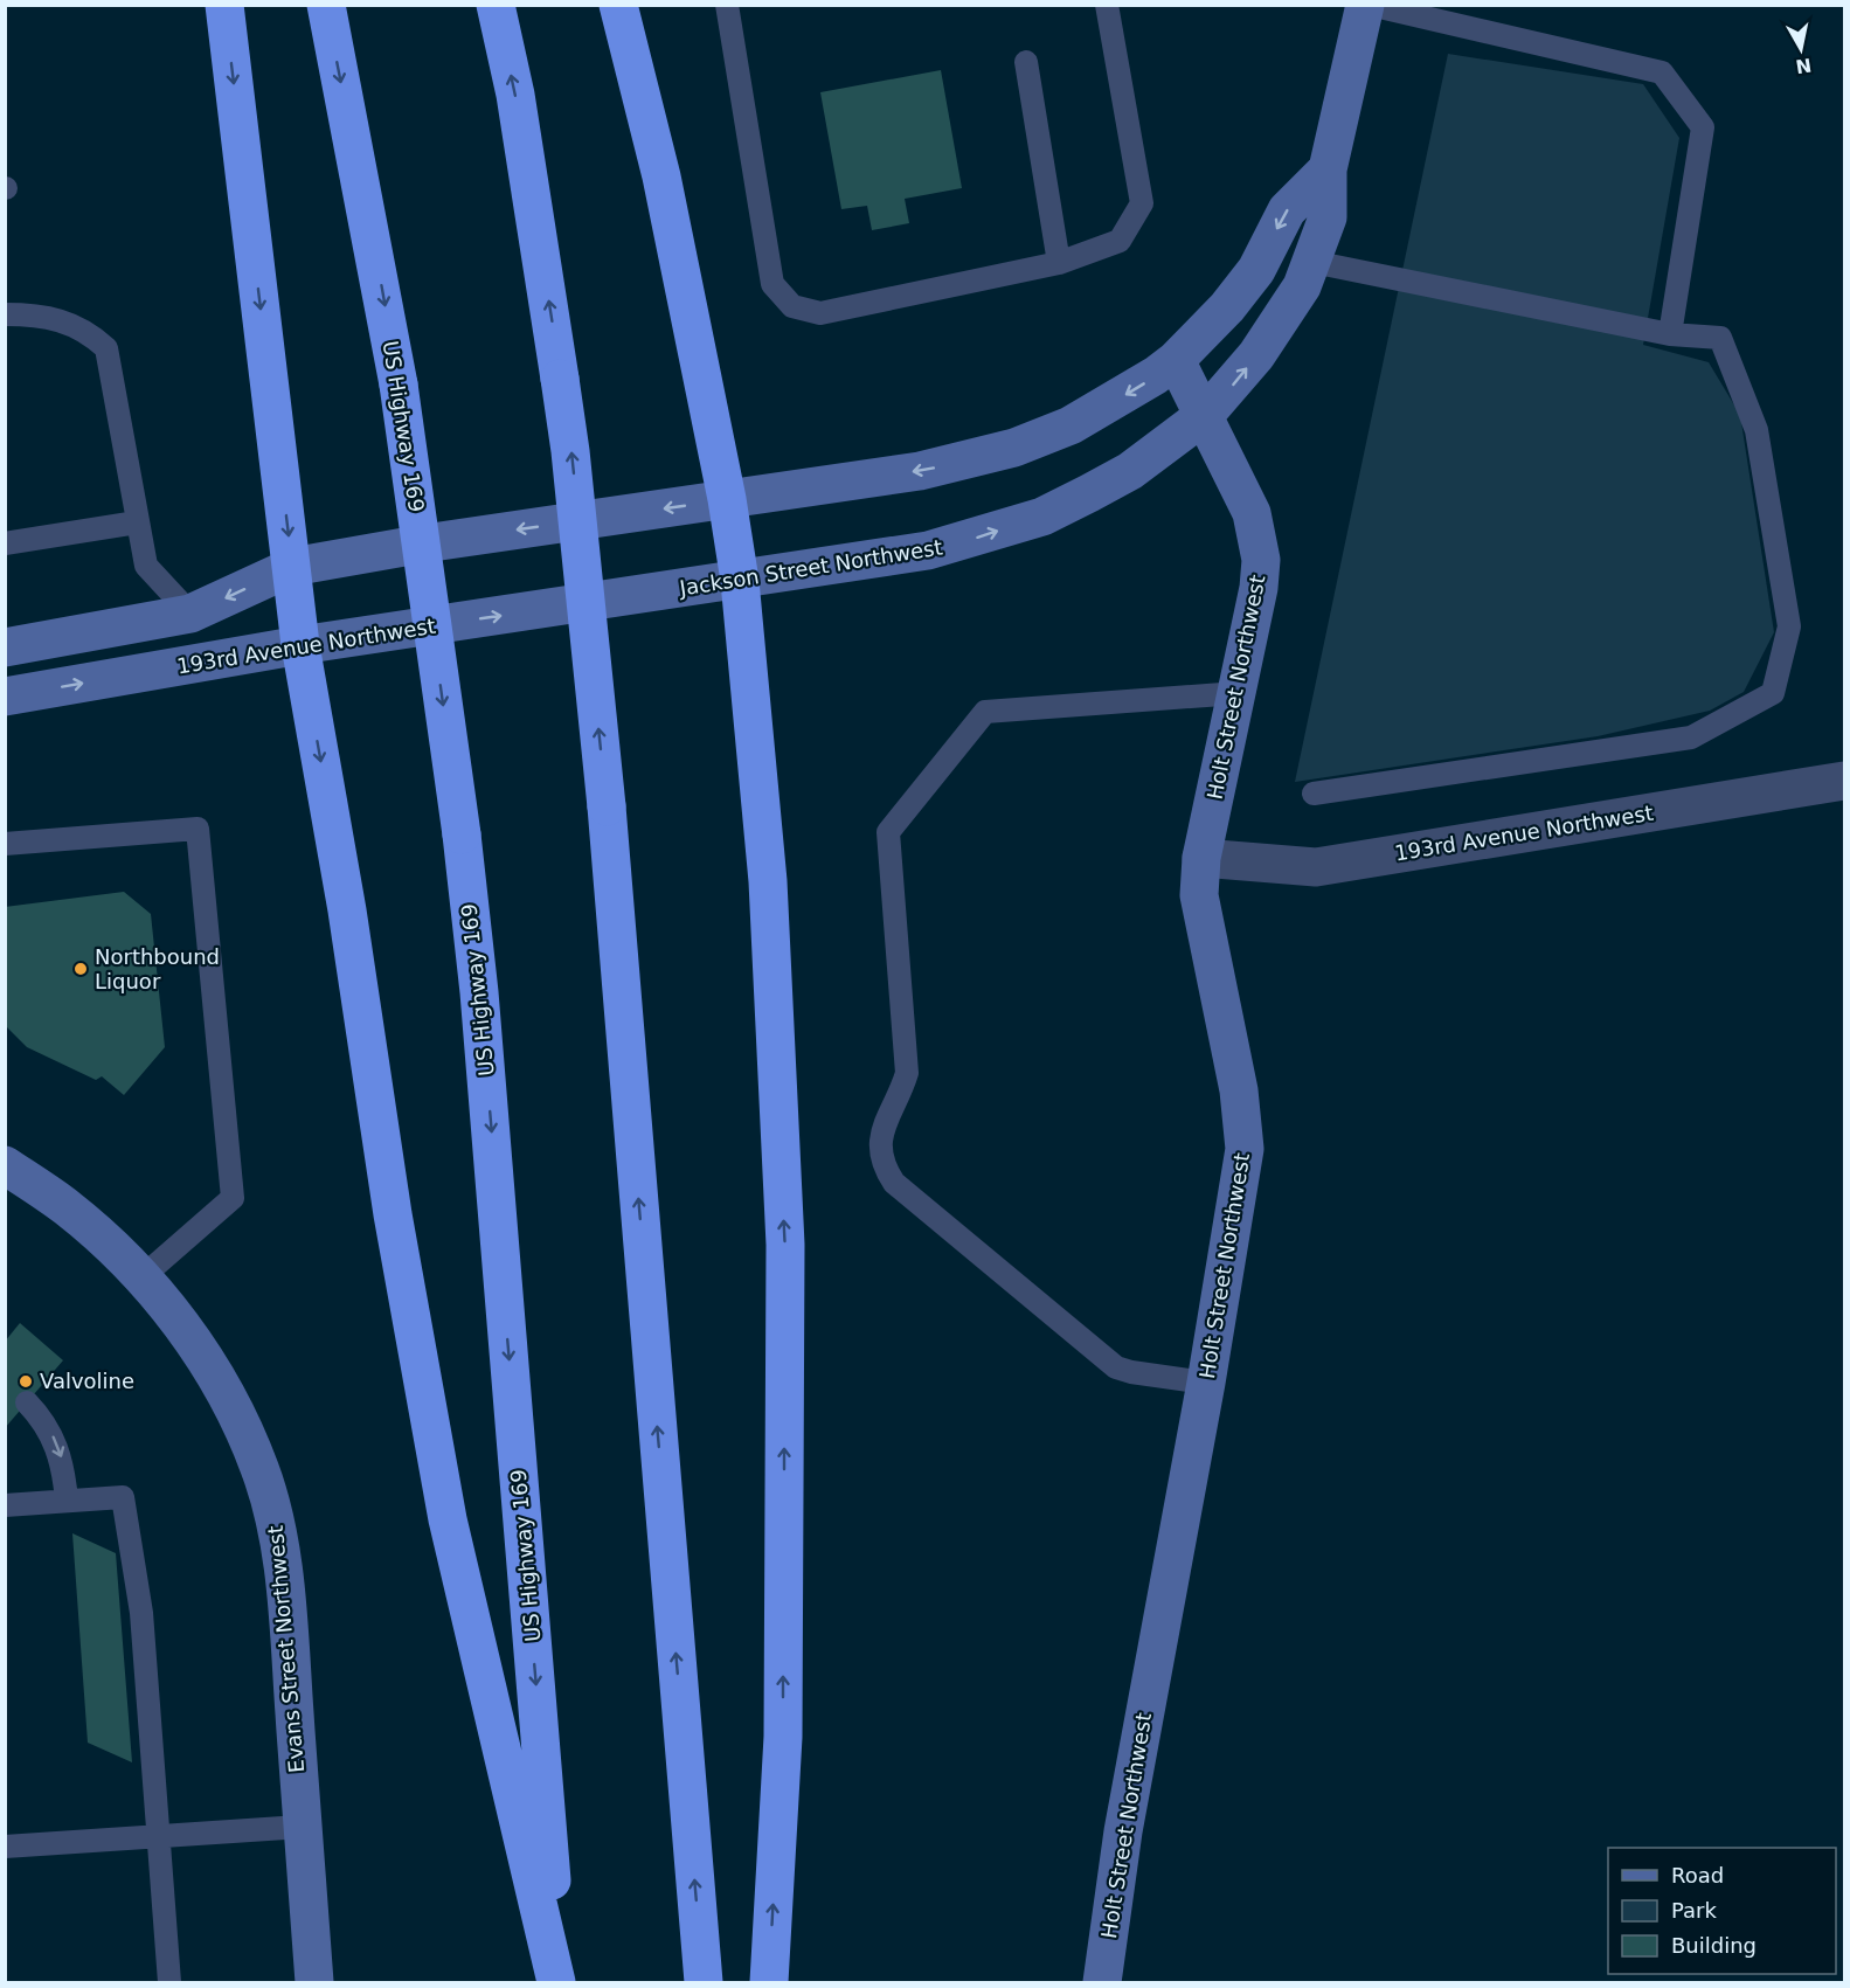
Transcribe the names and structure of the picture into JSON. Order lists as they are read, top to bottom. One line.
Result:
{"streets":{"highway":["US Highway 169"],"street":["Jackson Street Northwest","193rd Avenue Northwest","Holt Street Northwest","Evans Street Northwest"]},"crossings":[["Jackson Street Northwest","193rd Avenue Northwest"],["Jackson Street Northwest","Holt Street Northwest"],["193rd Avenue Northwest","Holt Street Northwest"]],"places":["Northbound Liquor","Valvoline"],"legend":["Road","Park","Building"],"north":"bottom"}
